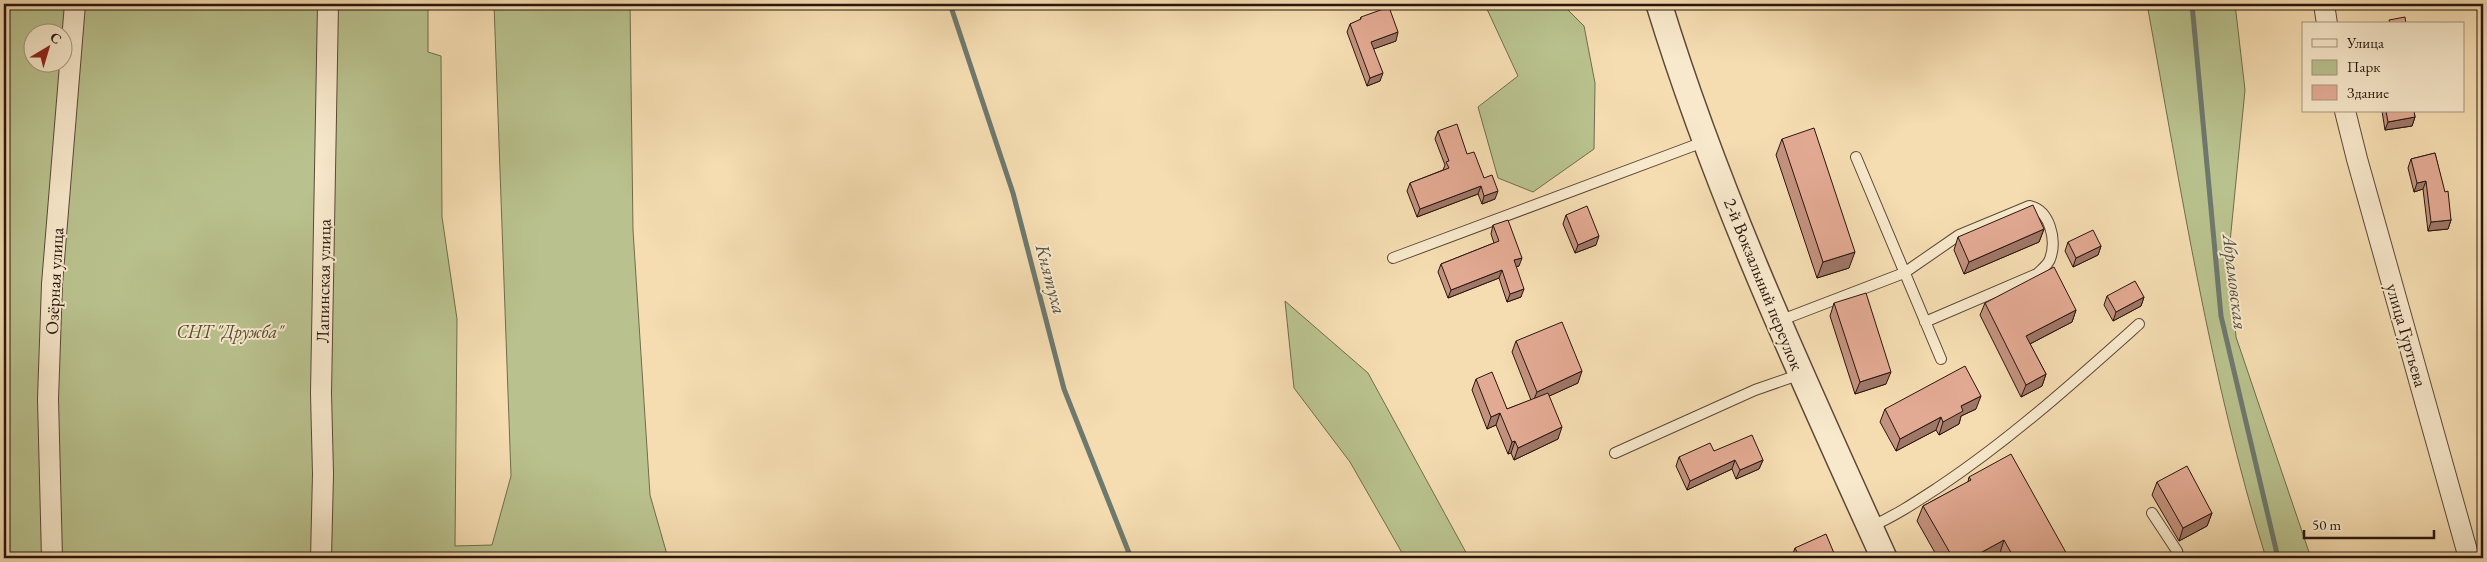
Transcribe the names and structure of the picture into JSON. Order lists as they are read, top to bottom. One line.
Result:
{"streets":{"street":["Озёрная улица","Лапинская улица","2-й Вокзальный переулок","улица Гуртьева"]},"water":["Княтуха","Абрамовская"],"parks":["СНТ \"Дружба\""],"legend":["Улица","Парк","Здание"],"scale_bar":"50 m","north":"top right"}
